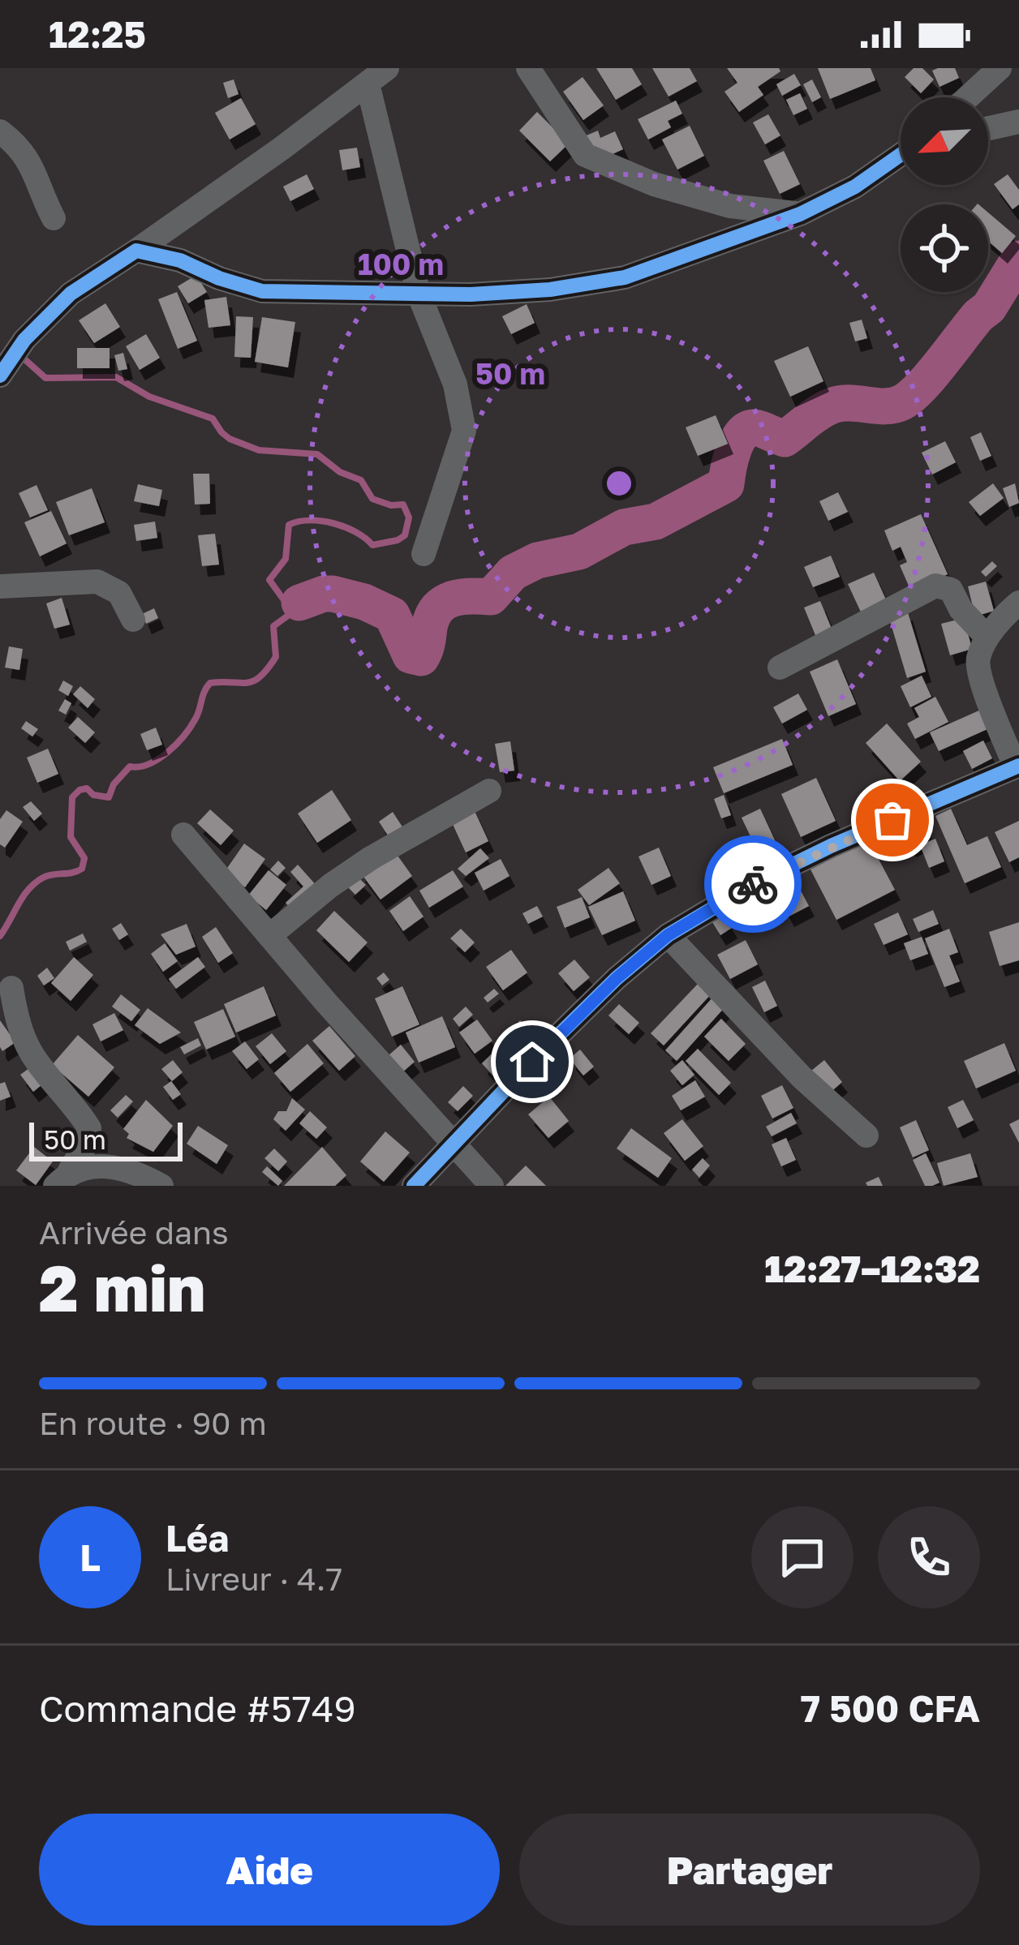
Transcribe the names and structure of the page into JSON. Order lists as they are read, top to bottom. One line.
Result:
{"scale_bar":"50 m","north":"bottom left","page":{"status":"12:25","scale":"50 m","heading":["2 min","Arrivée dans","12:27–12:32"],"panel":["Léa","Livreur · 4.7","Commande #5749","7 500 CFA"],"bar":"En route · 90 m","round":"L","buttons":["Aide","Partager"]},"rings":["100 m","50 m"]}
